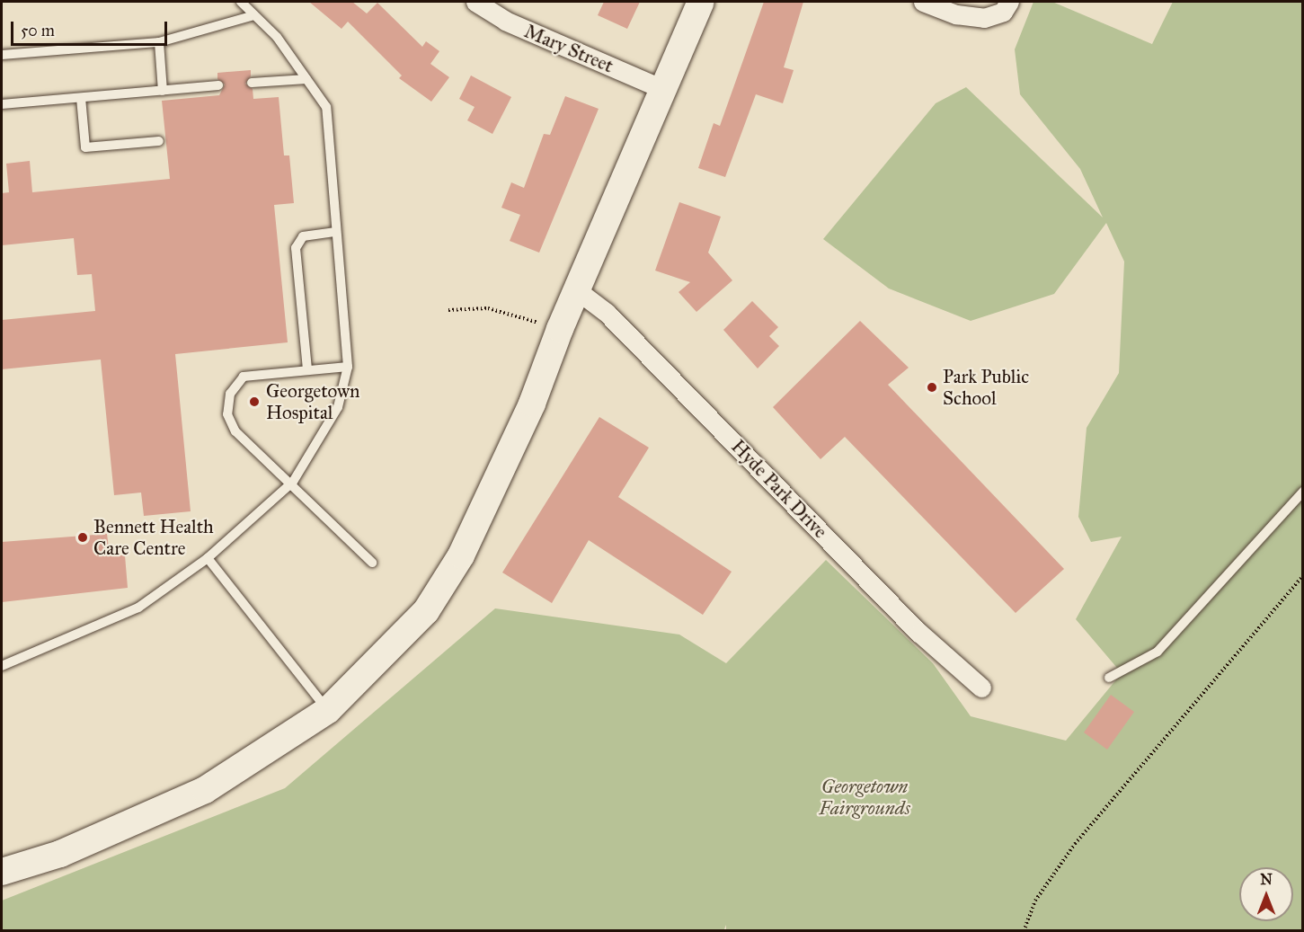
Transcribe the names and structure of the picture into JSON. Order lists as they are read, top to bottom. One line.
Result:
{"streets":{"street":["Mary Street","Hyde Park Drive"]},"parks":["Georgetown Fairgrounds"],"places":["Park Public School","Georgetown Hospital","Bennett Health Care Centre"],"scale_bar":"50 m","north":"top"}
